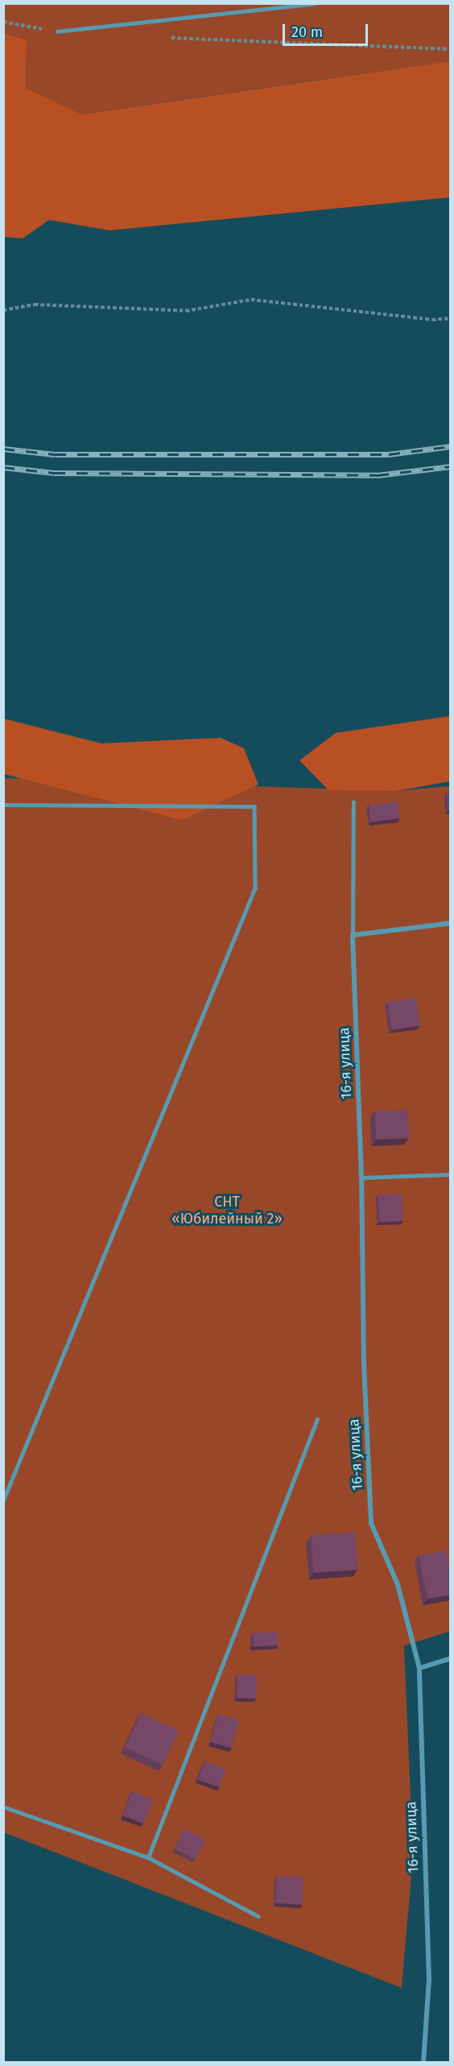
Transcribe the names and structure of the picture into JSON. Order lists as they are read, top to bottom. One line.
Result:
{"streets":{"street":["16-я улица"]},"parks":["СНТ «Юбилейный 2»"],"scale_bar":"20 m"}
